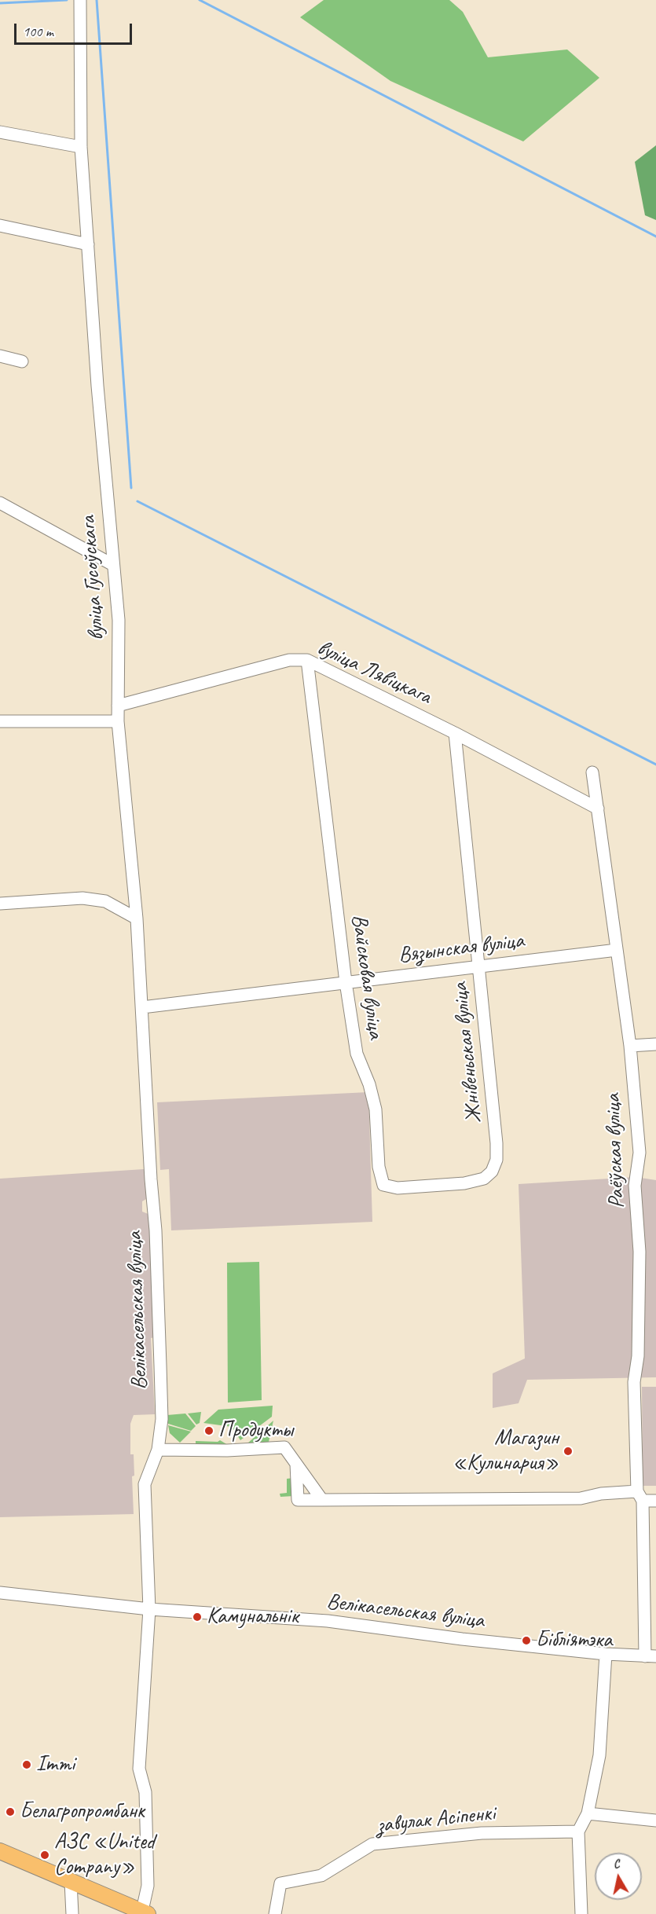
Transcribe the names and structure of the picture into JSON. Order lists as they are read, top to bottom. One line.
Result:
{"streets":{"street":["вуліца Гусоўскага","вуліца Лявіцкага","Вязынская вуліца","Вайсковая вуліца","Жнівеньская вуліца","Раёўская вуліца","Велікасельская вуліца","завулак Асіпенкі"]},"crossings":[["вуліца Гусоўскага","вуліца Лявіцкага"],["вуліца Гусоўскага","Вязынская вуліца"],["вуліца Гусоўскага","Велікасельская вуліца"],["вуліца Лявіцкага","Вайсковая вуліца"],["вуліца Лявіцкага","Жнівеньская вуліца"],["вуліца Лявіцкага","Раёўская вуліца"],["Вязынская вуліца","Вайсковая вуліца"],["Вязынская вуліца","Жнівеньская вуліца"],["Вязынская вуліца","Раёўская вуліца"],["Вязынская вуліца","Велікасельская вуліца"],["Вайсковая вуліца","Жнівеньская вуліца"],["Раёўская вуліца","Велікасельская вуліца"]],"places":["Продукты","Магазин «Кулинария»","Камунальнік","Бібліятэка","Immi","Белагропромбанк","АЗС «United Company»"],"scale_bar":"100 m","north":"top"}
